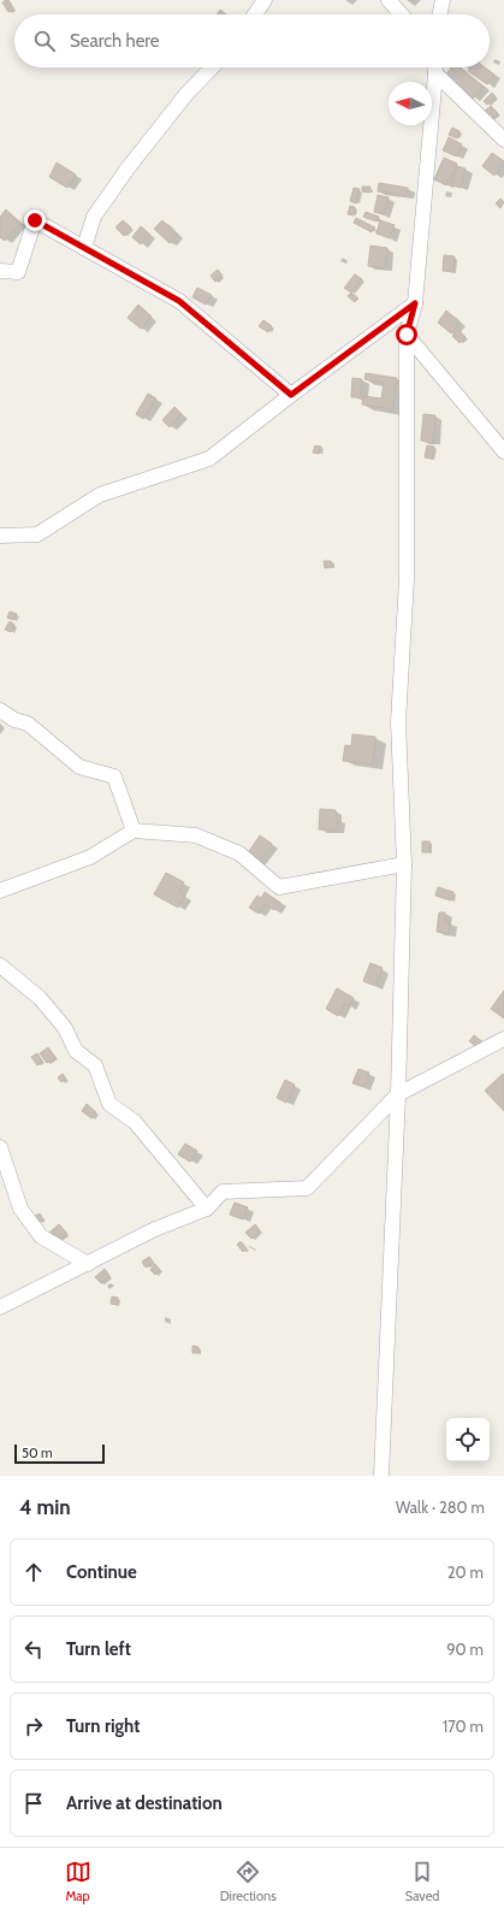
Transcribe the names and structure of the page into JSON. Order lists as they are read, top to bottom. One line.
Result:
{"scale_bar":"50 m","north":"left","page":{"search":"Search here","scale":"50 m","heading":["4 min","Walk · 280 m"],"list":[["Continue","20 m"],["Turn left","90 m"],["Turn right","170 m"],"Arrive at destination"],"nav":["Map","Directions","Saved"]}}
